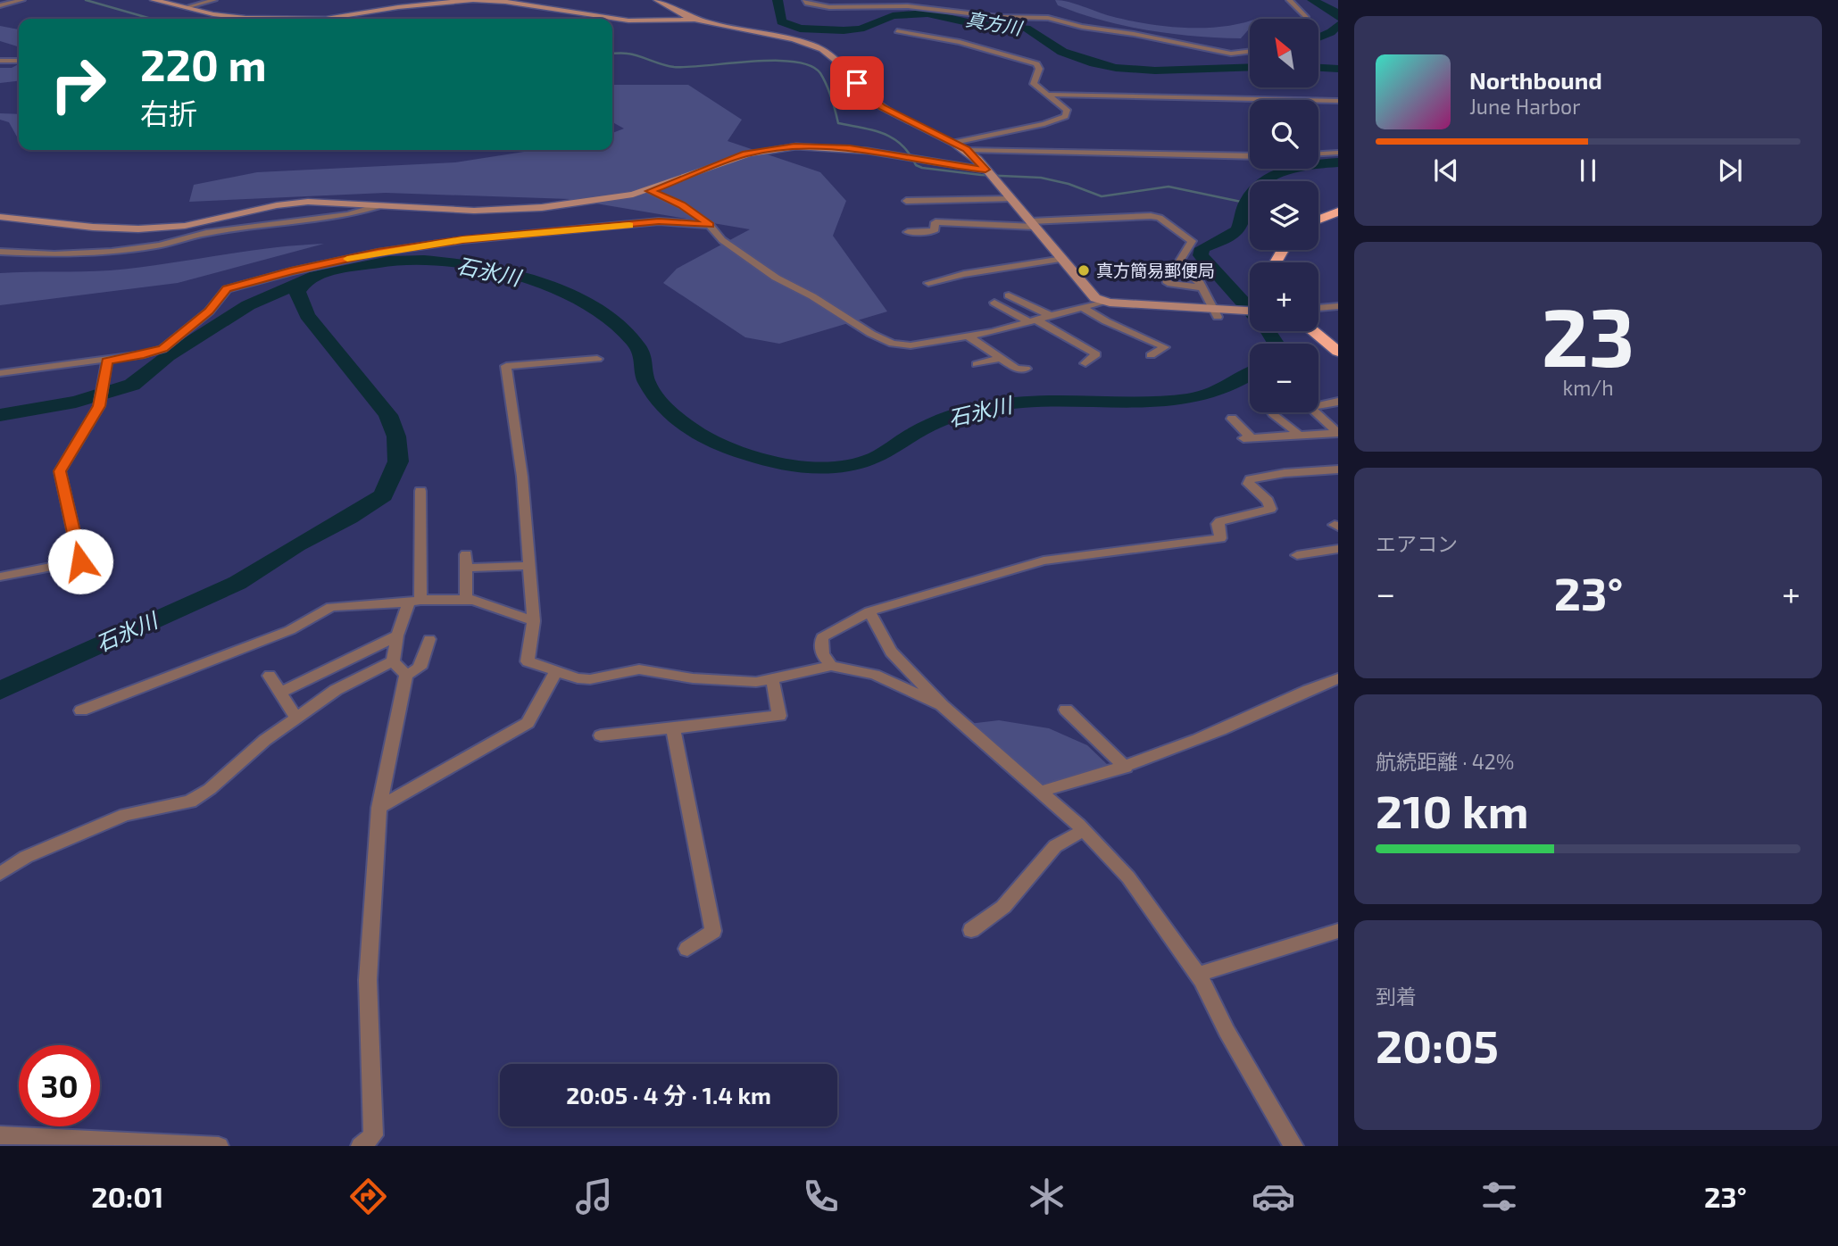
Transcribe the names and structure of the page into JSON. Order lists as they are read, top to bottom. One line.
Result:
{"water":["真方川","石氷川"],"places":["真方簡易郵便局"],"north":"top left","page":{"map_buttons":["+","−"],"turn":["220 m","右折"],"song":["Northbound","June Harbor"],"tile":[["23","km/h"],"エアコン",["航続距離 · 42%","210 km"],["到着","20:05"]],"heat":["−","23°","+"],"limit":"30","trip":"20:05 · 4 分 · 1.4 km","tabs":["20:01","23°"]}}
